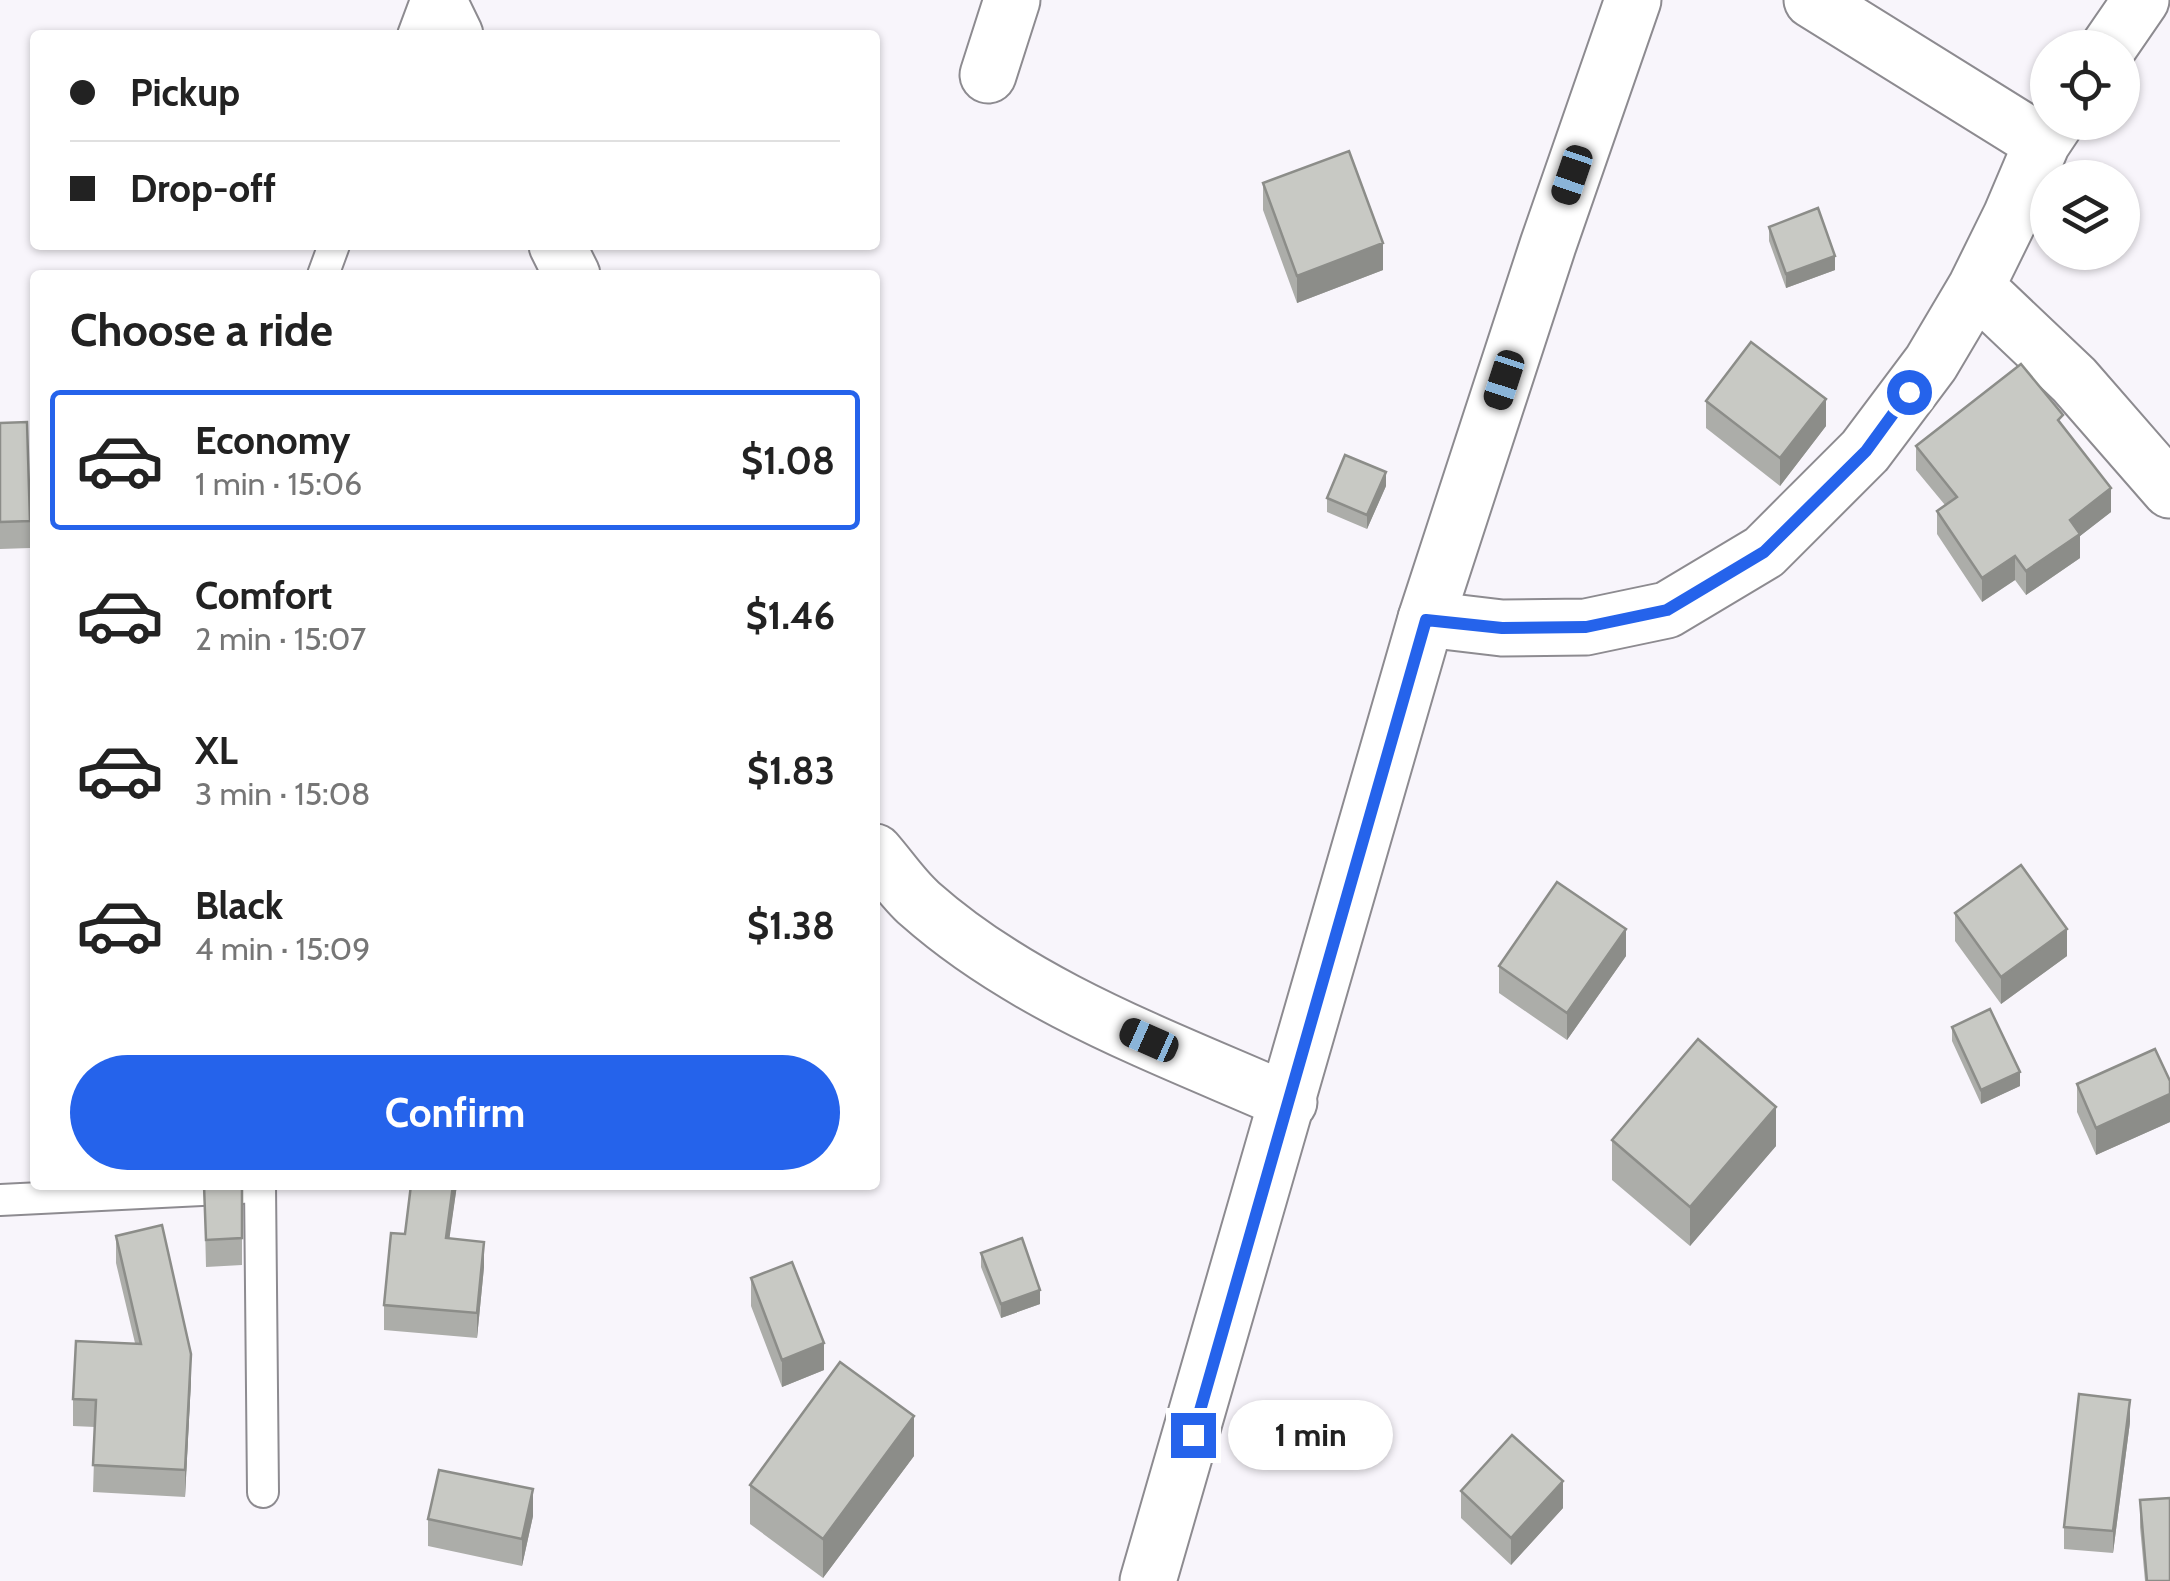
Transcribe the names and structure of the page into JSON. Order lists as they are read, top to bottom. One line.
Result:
{"page":{"banner":["Pickup","Drop-off"],"heading":"Choose a ride","list":[{"name":"Economy","note":"1 min · 15:06","value":"$1.08"},{"name":"Comfort","note":"2 min · 15:07","value":"$1.46"},{"name":"XL","note":"3 min · 15:08","value":"$1.83"},{"name":"Black","note":"4 min · 15:09","value":"$1.38"}],"buttons":"Confirm","bubble":"1 min"}}
